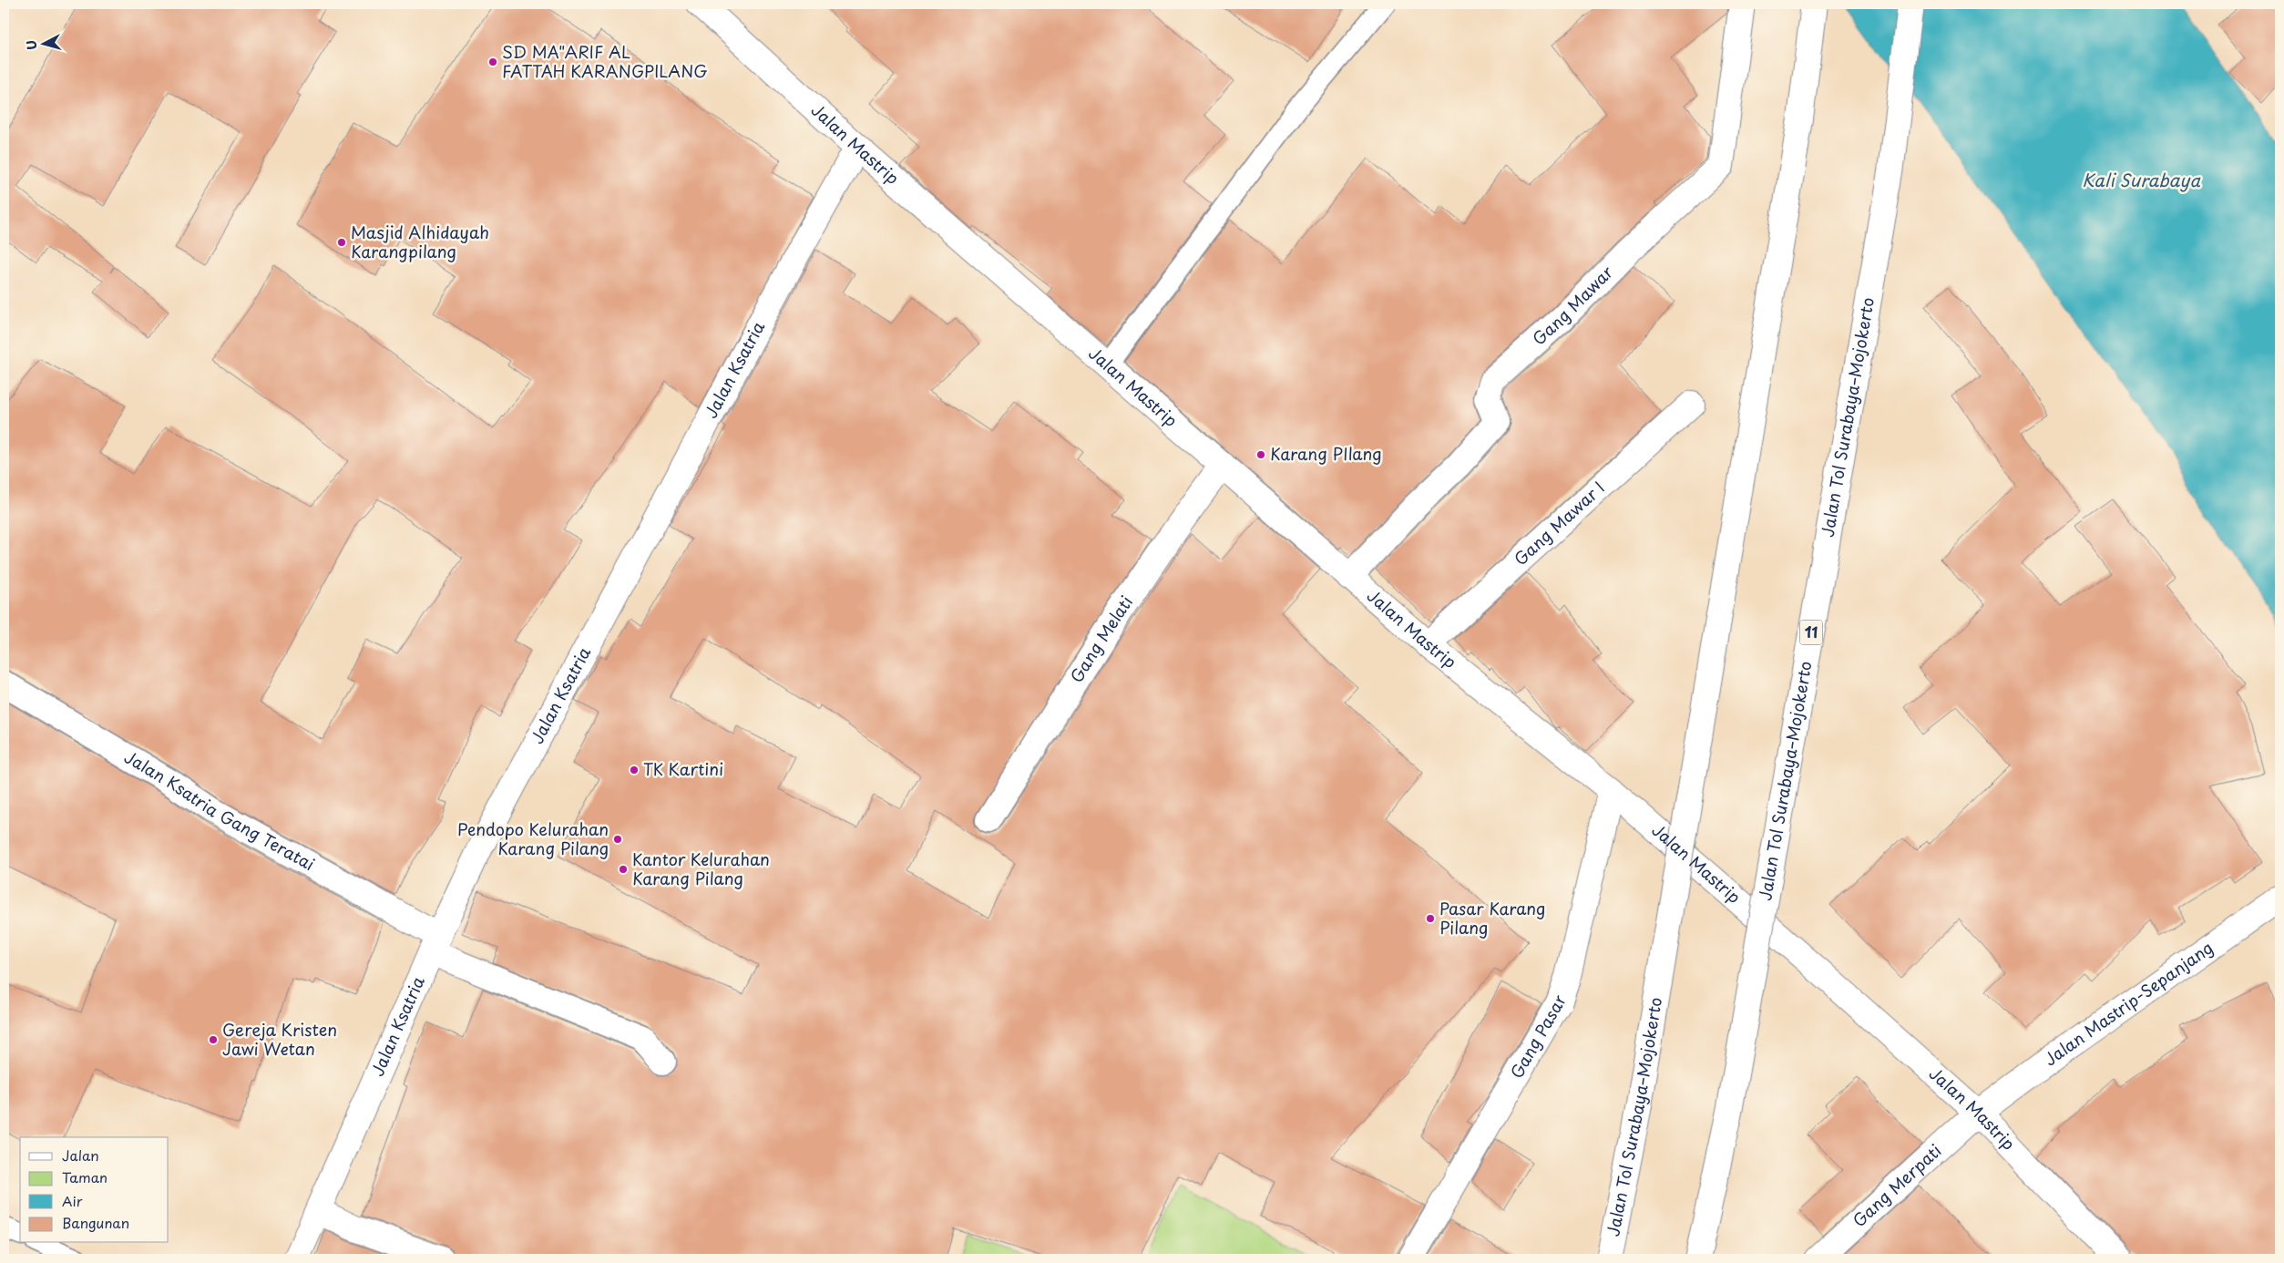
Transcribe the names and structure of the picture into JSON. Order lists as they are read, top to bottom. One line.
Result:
{"streets":{"main road":["Jalan Mastrip","Gang Mawar","Jalan Ksatria","Jalan Tol Surabaya–Mojokerto","Gang Mawar I","11","Gang Melati","Jalan Ksatria Gang Teratai","Jalan Mastrip-Sepanjang","Gang Pasar","Gang Merpati"]},"crossings":[["Jalan Mastrip","Gang Mawar"],["Jalan Mastrip","Jalan Ksatria"],["Jalan Mastrip","Gang Mawar I"],["Jalan Mastrip","Gang Melati"],["Jalan Mastrip","Jalan Mastrip-Sepanjang"],["Jalan Mastrip","Gang Pasar"],["Jalan Mastrip","Gang Merpati"],["Jalan Ksatria","Jalan Ksatria Gang Teratai"],["Jalan Mastrip-Sepanjang","Gang Merpati"]],"water":["Kali Surabaya"],"places":["SD MA\"ARIF AL FATTAH KARANGPILANG","Masjid Alhidayah Karangpilang","Karang PIlang","TK Kartini","Pendopo Kelurahan Karang Pilang","Kantor Kelurahan Karang Pilang","Pasar Karang Pilang","Gereja Kristen Jawi Wetan"],"legend":["Jalan","Taman","Air","Bangunan"],"north":"left"}
